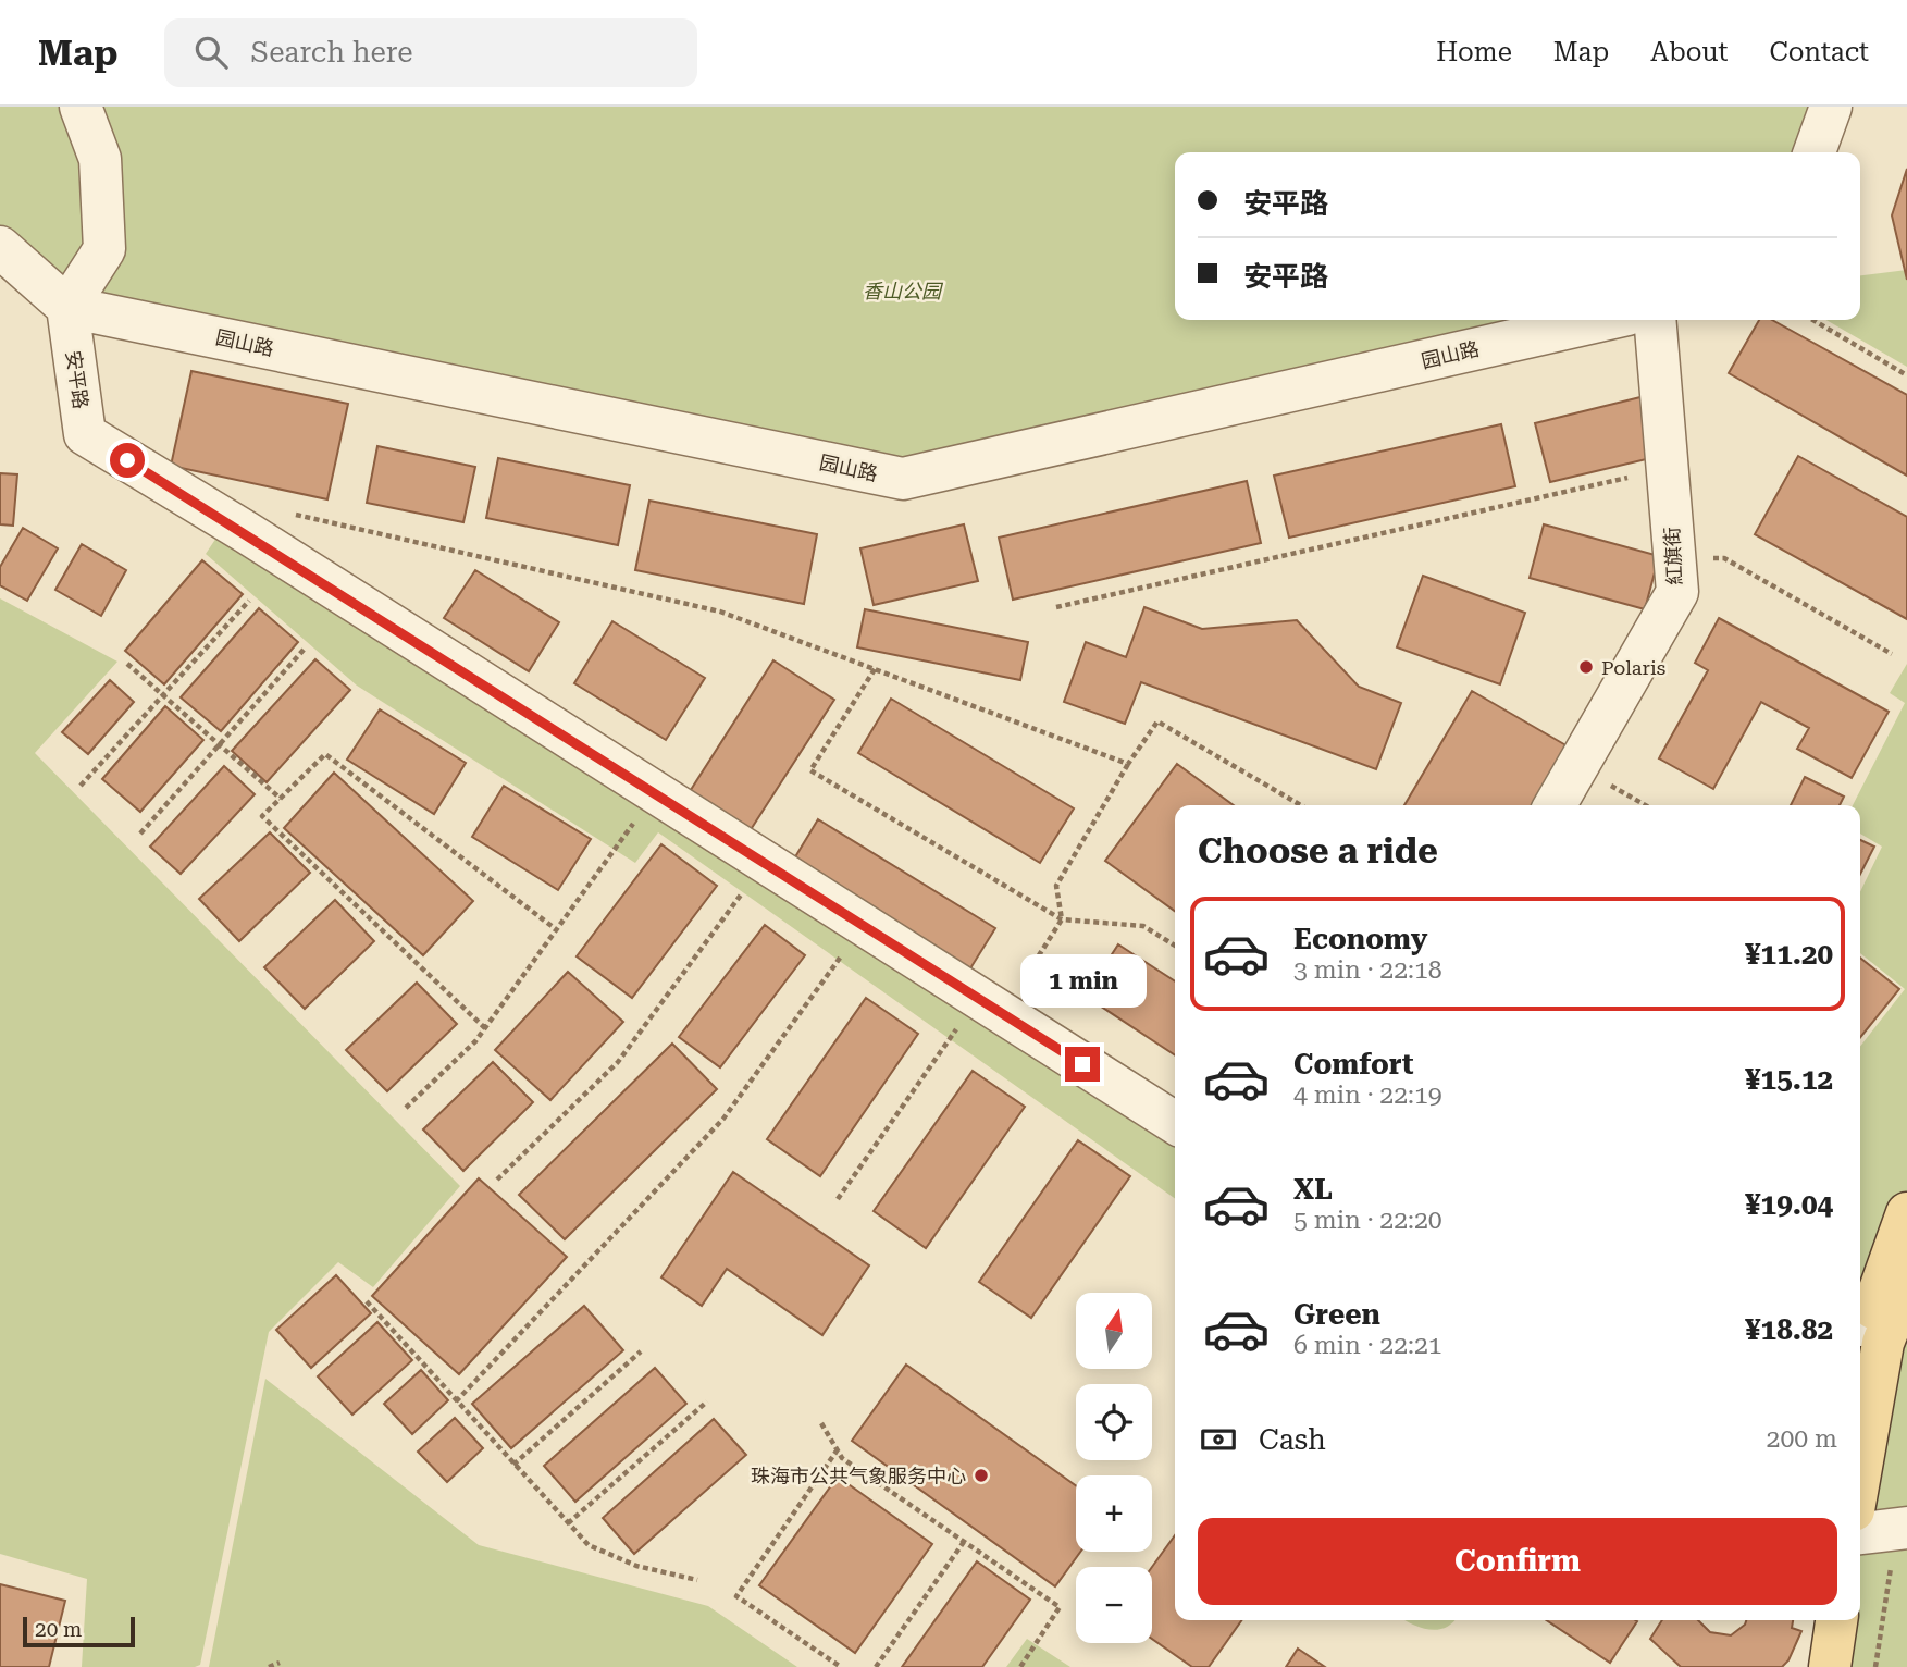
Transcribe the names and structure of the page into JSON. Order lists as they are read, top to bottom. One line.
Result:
{"streets":{"street":["园山路","安平路","紅旗街"]},"crossings":[["园山路","安平路"]],"parks":["香山公园"],"places":["Polaris","珠海市公共气象服务中心"],"scale_bar":"20 m","north":"top","page":{"header":"Map","search":"Search here","nav":["Home","Map","About","Contact"],"banner":["安平路","安平路"],"heading":"Choose a ride","list":[{"name":"Economy","note":"3 min · 22:18","value":"¥11.20"},{"name":"Comfort","note":"4 min · 22:19","value":"¥15.12"},{"name":"XL","note":"5 min · 22:20","value":"¥19.04"},{"name":"Green","note":"6 min · 22:21","value":"¥18.82"}],"bubble":"1 min","map_buttons":["+","−"],"pay":["Cash","200 m"],"buttons":"Confirm","scale":"20 m"}}
